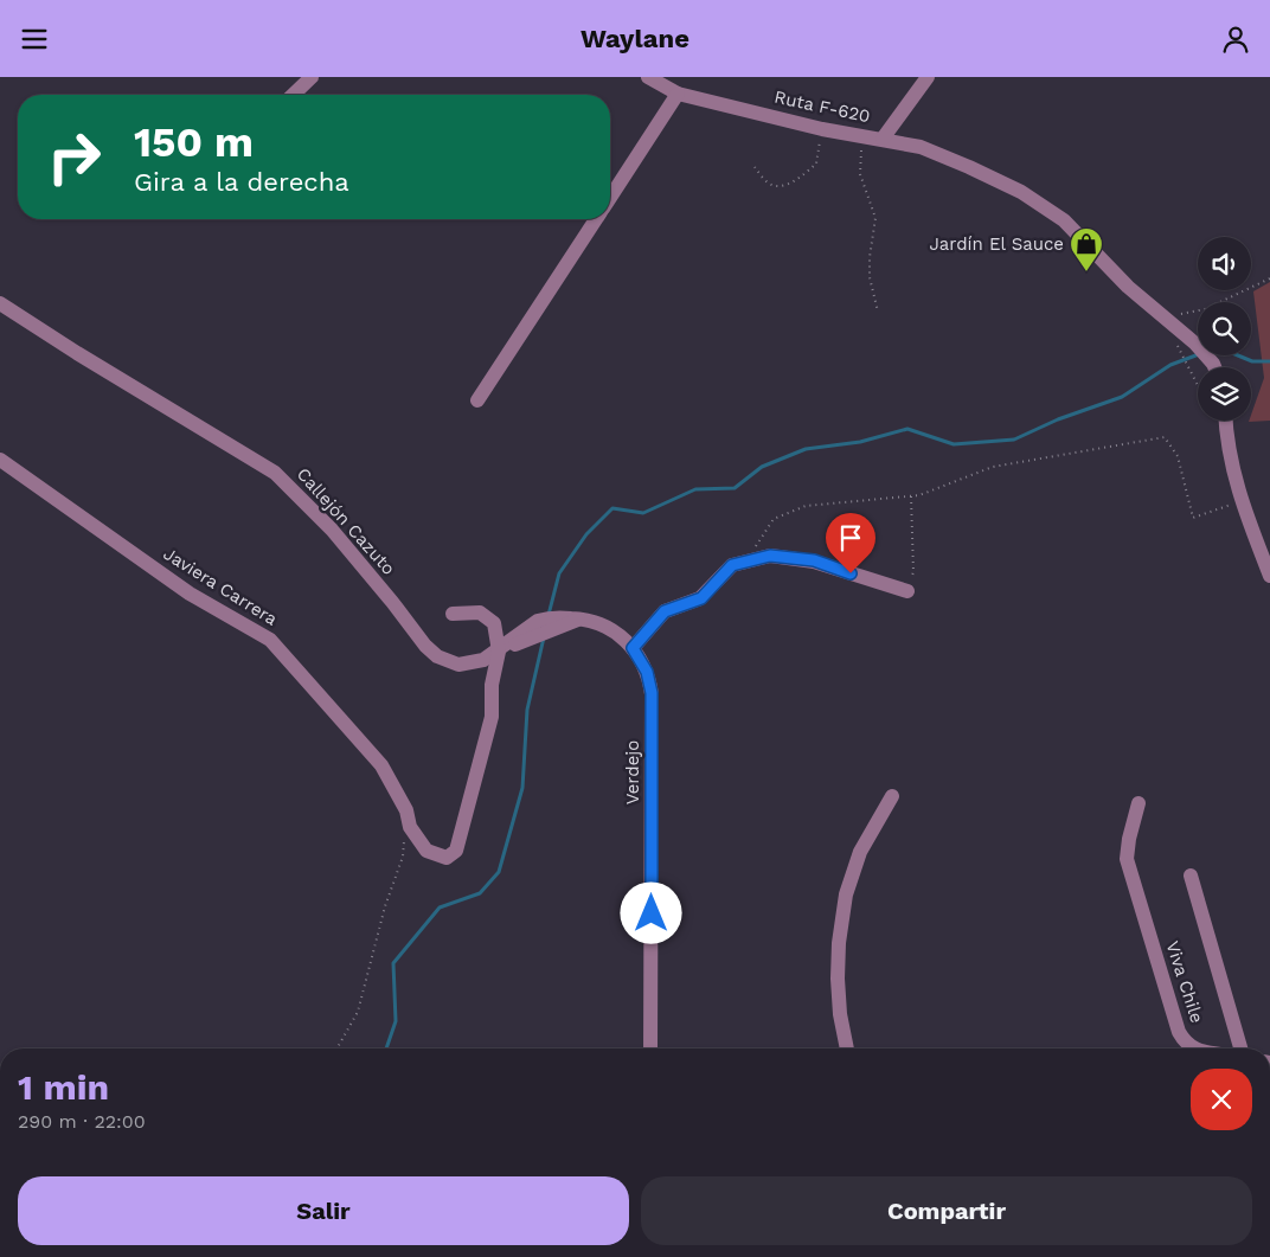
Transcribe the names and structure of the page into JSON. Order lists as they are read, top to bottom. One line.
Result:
{"streets":{"street":["Ruta F-620","Callejón Cazuto","Javiera Carrera","Verdejo","Viva Chile"]},"crossings":[["Callejón Cazuto","Javiera Carrera"],["Callejón Cazuto","Verdejo"]],"places":{"shop":["Jardín El Sauce"]},"page":{"header":"Waylane","turn":["150 m","Gira a la derecha"],"heading":["1 min","290 m · 22:00"],"buttons":["Salir","Compartir"]}}
